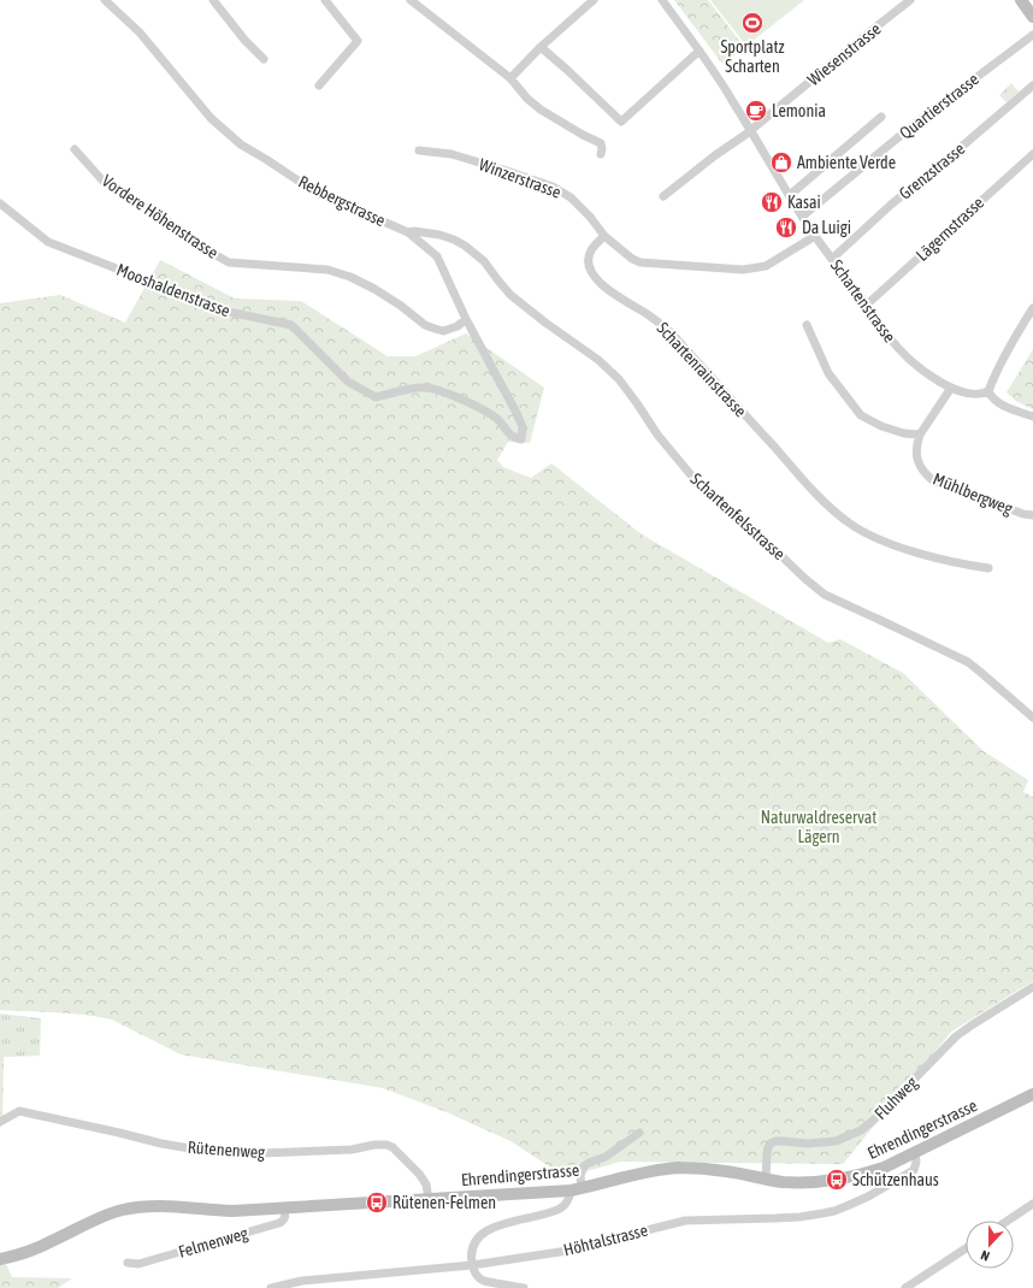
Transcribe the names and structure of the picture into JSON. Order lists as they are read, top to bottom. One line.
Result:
{"streets":{"main road":["Ehrendingerstrasse"],"street":["Wiesenstrasse","Quartierstrasse","Grenzstrasse","Winzerstrasse","Rebbergstrasse","Vordere Höhenstrasse","Lägernstrasse","Mooshaldenstrasse","Schartenstrasse","Schartenrainstrasse","Mühlbergweg","Schartenfelsstrasse","Fluhweg","Rütenenweg","Höhtalstrasse","Felmenweg"]},"crossings":[["Wiesenstrasse","Schartenstrasse"],["Quartierstrasse","Schartenstrasse"],["Grenzstrasse","Schartenstrasse"],["Winzerstrasse","Schartenrainstrasse"],["Rebbergstrasse","Vordere Höhenstrasse"],["Rebbergstrasse","Mooshaldenstrasse"],["Rebbergstrasse","Schartenfelsstrasse"],["Lägernstrasse","Schartenstrasse"],["Schartenstrasse","Mühlbergweg"],["Fluhweg","Ehrendingerstrasse"],["Ehrendingerstrasse","Rütenenweg"],["Ehrendingerstrasse","Höhtalstrasse"],["Ehrendingerstrasse","Felmenweg"]],"parks":["Naturwaldreservat Lägern"],"places":{"sports":["Sportplatz Scharten"],"cafe":["Lemonia"],"shop":["Ambiente Verde"],"restaurant":["Kasai","Da Luigi"],"bus stop":["Schützenhaus","Rütenen-Felmen"]},"north":"bottom"}
